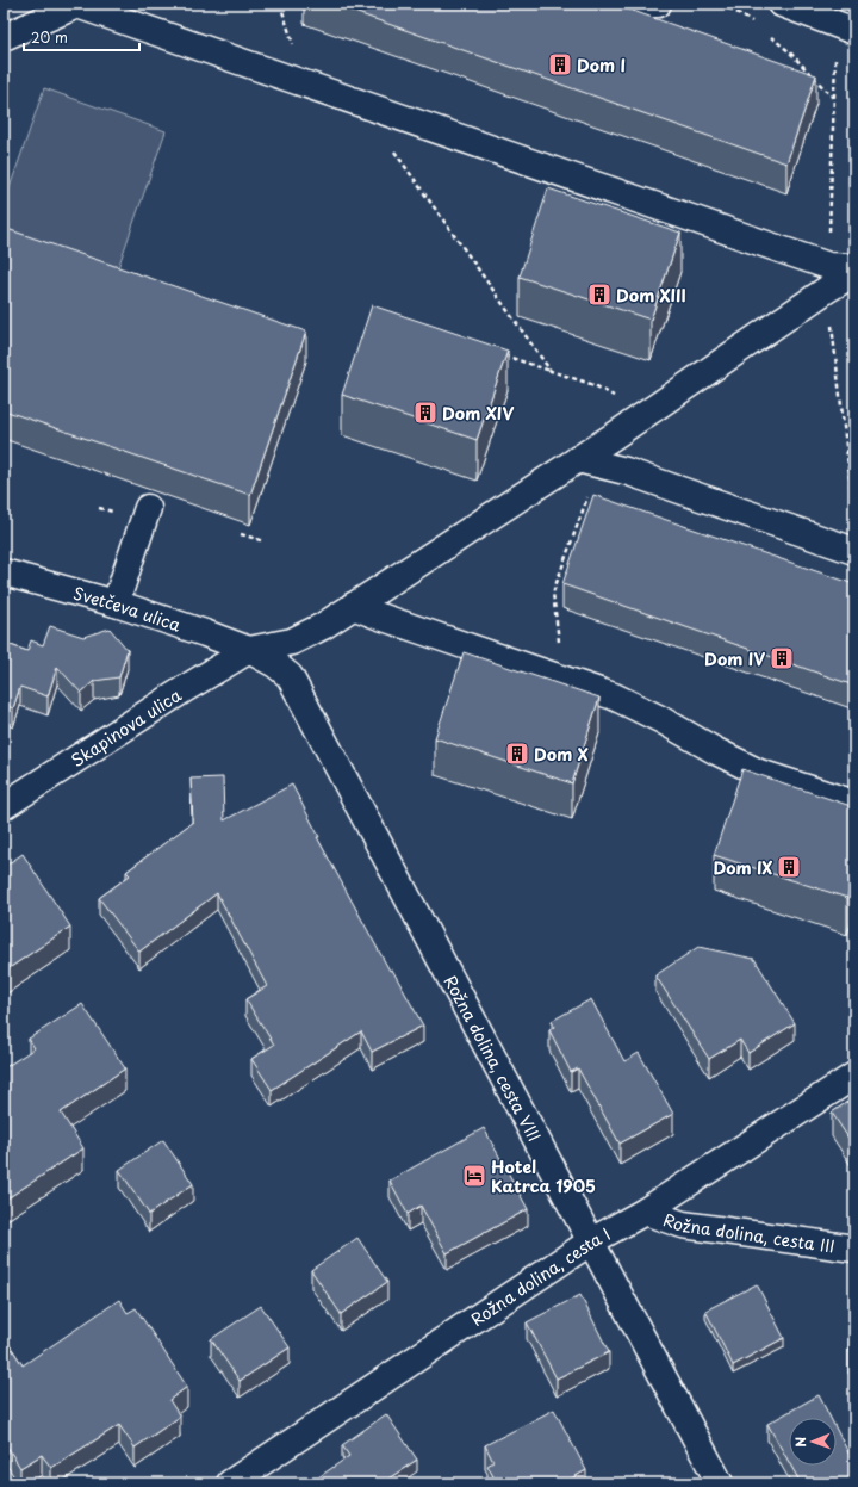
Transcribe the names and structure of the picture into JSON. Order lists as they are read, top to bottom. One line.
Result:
{"streets":{"street":["Svetčeva ulica","Skapinova ulica","Rožna dolina, cesta VIII","Rožna dolina, cesta III","Rožna dolina, cesta I"]},"crossings":[["Svetčeva ulica","Skapinova ulica"],["Svetčeva ulica","Rožna dolina, cesta VIII"],["Skapinova ulica","Rožna dolina, cesta VIII"],["Rožna dolina, cesta VIII","Rožna dolina, cesta I"],["Rožna dolina, cesta III","Rožna dolina, cesta I"]],"places":{"building":["Dom I","Dom XIII","Dom XIV","Dom IV","Dom X","Dom IX"],"hotel":["Hotel Katrca 1905"]},"scale_bar":"20 m","north":"left"}
